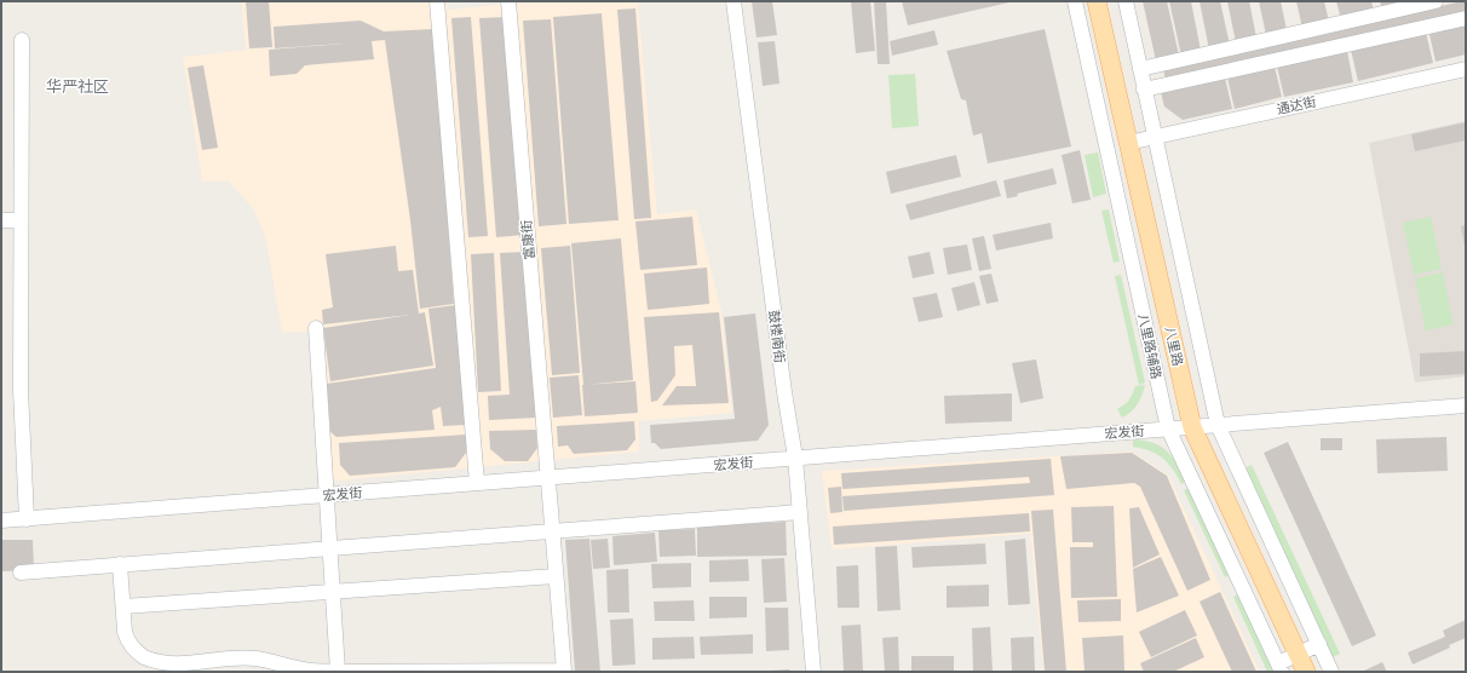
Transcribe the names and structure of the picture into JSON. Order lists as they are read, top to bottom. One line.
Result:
{"streets":{"main road":["八里路"],"street":["通达街","富康街","鼓楼南街","八里路辅路","宏发街"]},"crossings":[["通达街","八里路"],["富康街","宏发街"],["鼓楼南街","宏发街"],["八里路辅路","宏发街"],["八里路","宏发街"]],"districts":["华严社区"]}
